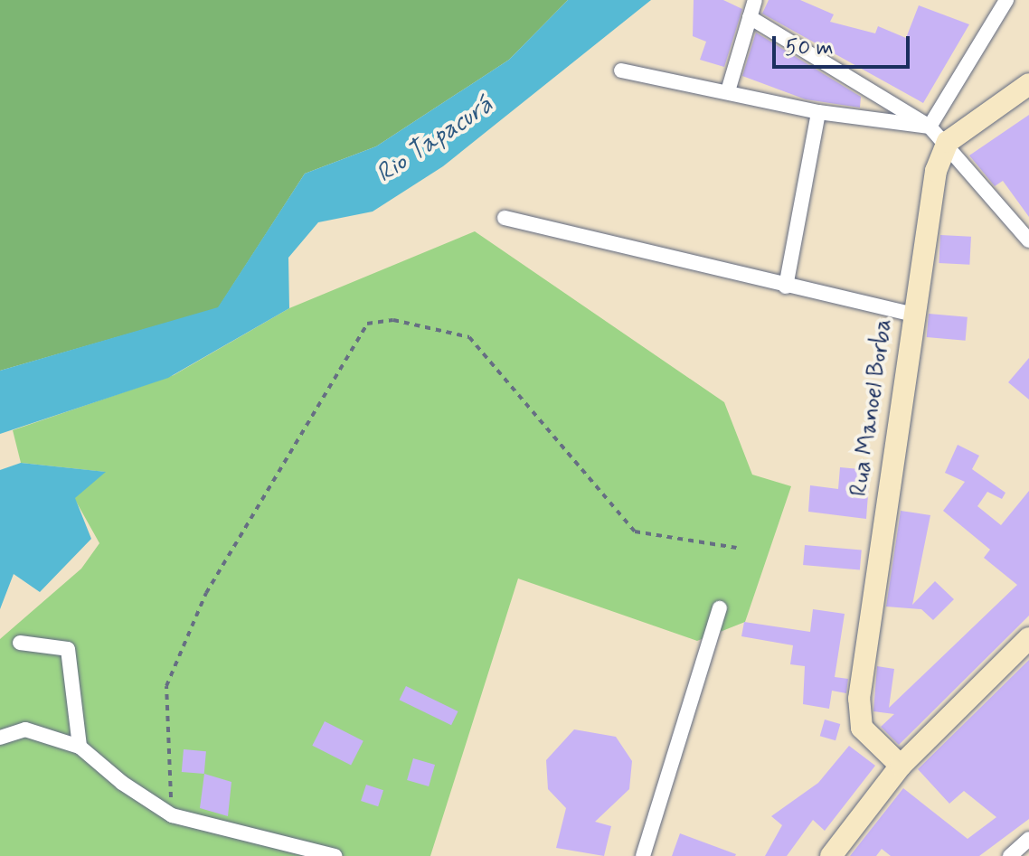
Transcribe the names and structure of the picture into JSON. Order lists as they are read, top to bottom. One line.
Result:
{"streets":{"street":["Rua Manoel Borba"]},"water":["Rio Tapacurá"],"scale_bar":"50 m"}
